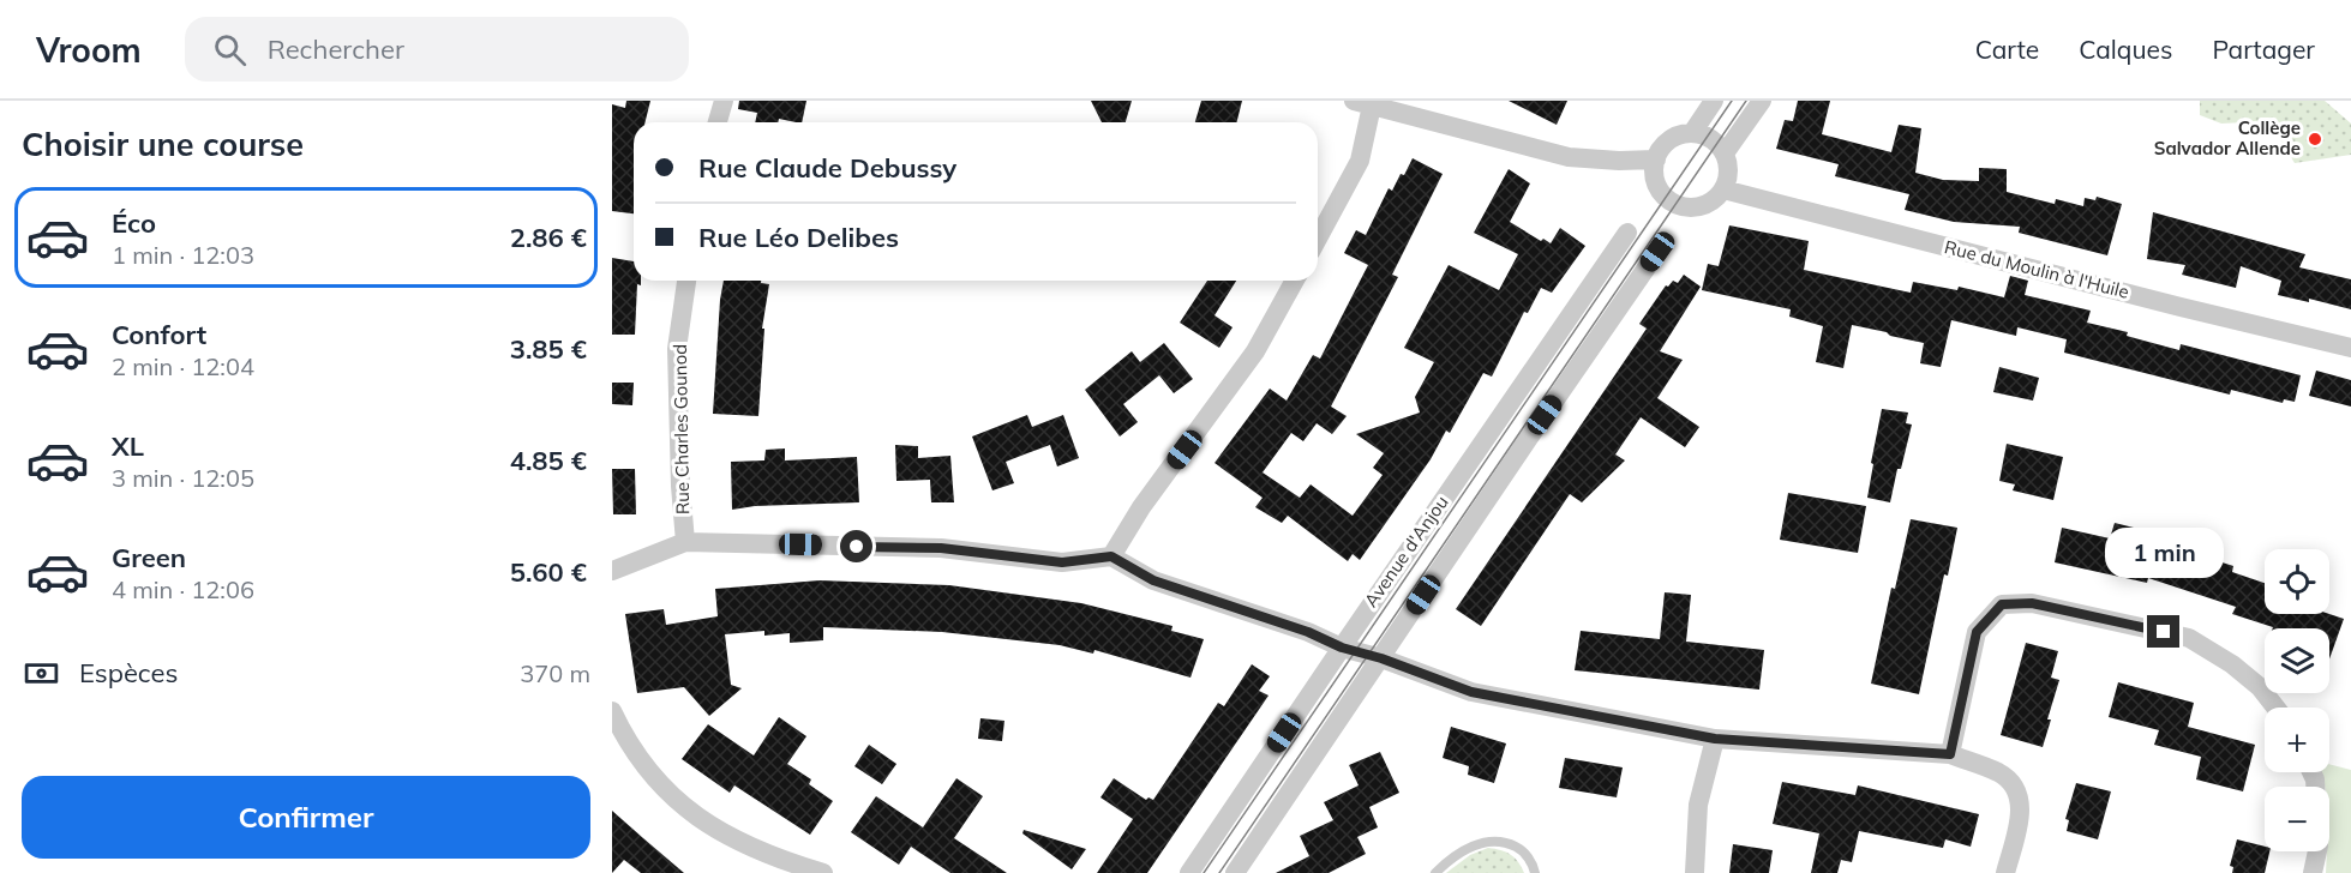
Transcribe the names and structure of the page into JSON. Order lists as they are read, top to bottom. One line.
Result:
{"streets":{"street":["Rue du Moulin à l'Huile","Rue Charles Gounod","Avenue d'Anjou"]},"places":["Collège Salvador Allende"],"page":{"header":"Vroom","search":"Rechercher","nav":["Carte","Calques","Partager"],"heading":"Choisir une course","banner":["Rue Claude Debussy","Rue Léo Delibes"],"list":[{"name":"Éco","note":"1 min · 12:03","value":"2.86 €"},{"name":"Confort","note":"2 min · 12:04","value":"3.85 €"},{"name":"XL","note":"3 min · 12:05","value":"4.85 €"},{"name":"Green","note":"4 min · 12:06","value":"5.60 €"}],"bubble":"1 min","map_buttons":["+","−"],"pay":["Espèces","370 m"],"buttons":"Confirmer"}}
